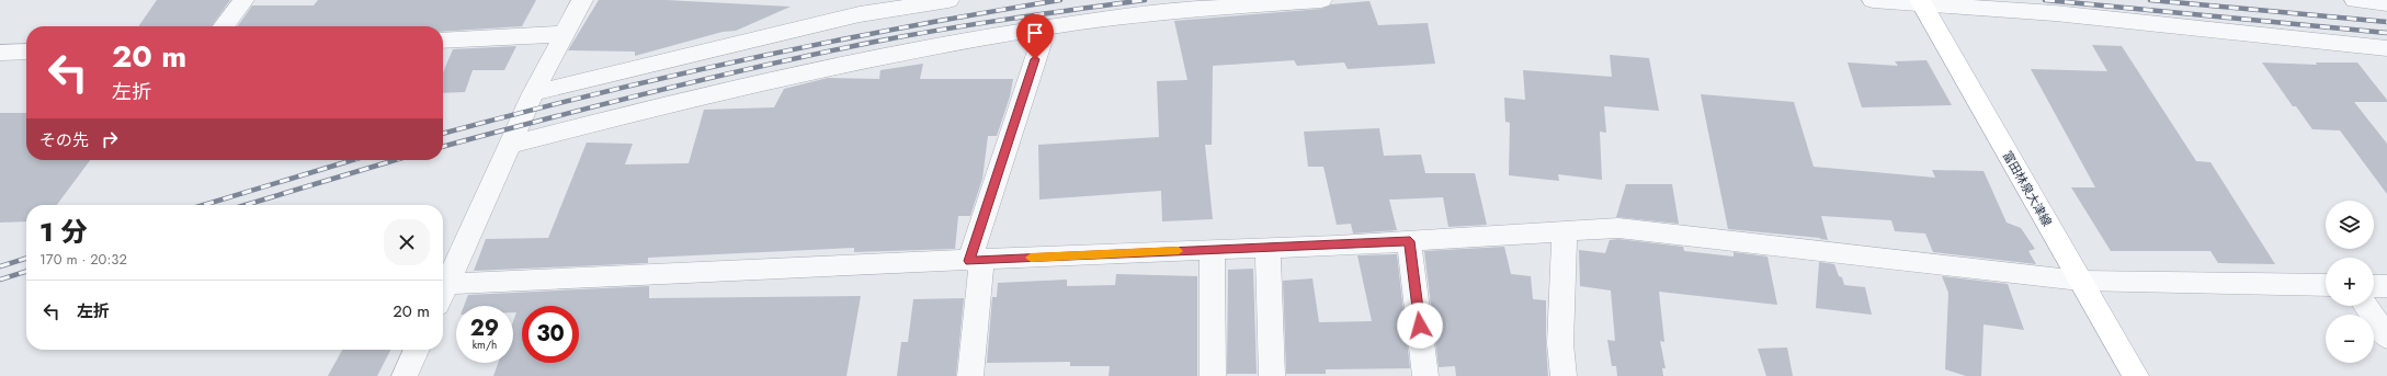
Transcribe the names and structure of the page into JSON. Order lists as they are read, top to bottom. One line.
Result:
{"streets":{"main road":["富田林泉大津線"]},"page":{"turn":["20 m","左折"],"then":"その先","map_buttons":["+","−"],"heading":["1 分","170 m · 20:32"],"list":[{"name":"左折","value":"20 m"}],"speed":"29 km/h","limit":"30"}}
